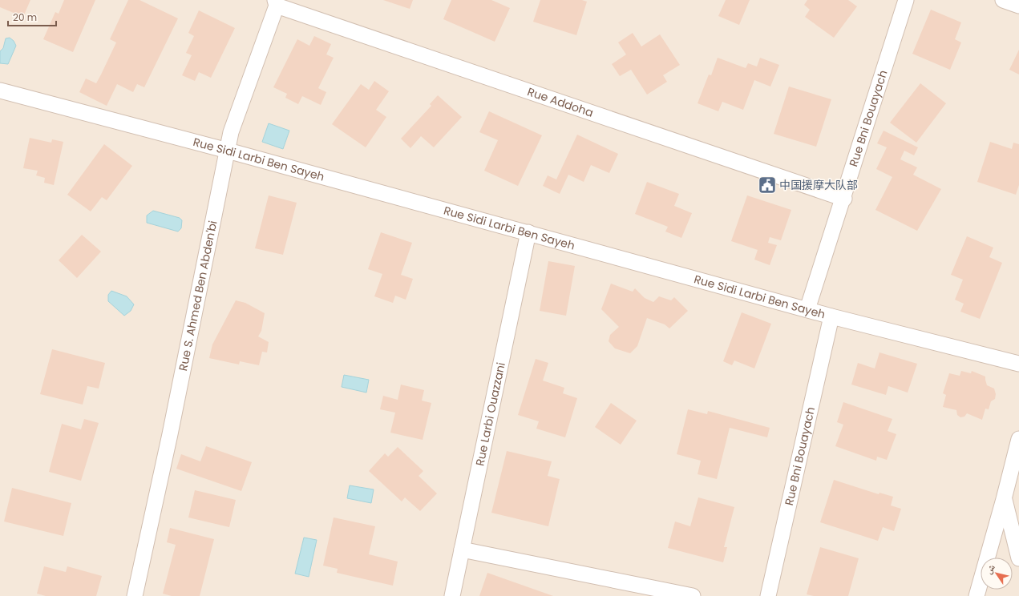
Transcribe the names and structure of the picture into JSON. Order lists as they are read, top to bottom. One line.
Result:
{"streets":{"street":["Rue Addoha","Rue Bni Bouayach","Rue Sidi Larbi Ben Sayeh","Rue S. Ahmed Ben Abden'bi","Rue Larbi Ouazzani"]},"crossings":[["Rue Addoha","Rue Bni Bouayach"],["Rue Addoha","Rue S. Ahmed Ben Abden'bi"],["Rue Bni Bouayach","Rue Sidi Larbi Ben Sayeh"],["Rue Sidi Larbi Ben Sayeh","Rue S. Ahmed Ben Abden'bi"],["Rue Sidi Larbi Ben Sayeh","Rue Larbi Ouazzani"]],"places":{"public building":["中国援摩大队部"]},"scale_bar":"20 m","north":"top left"}
